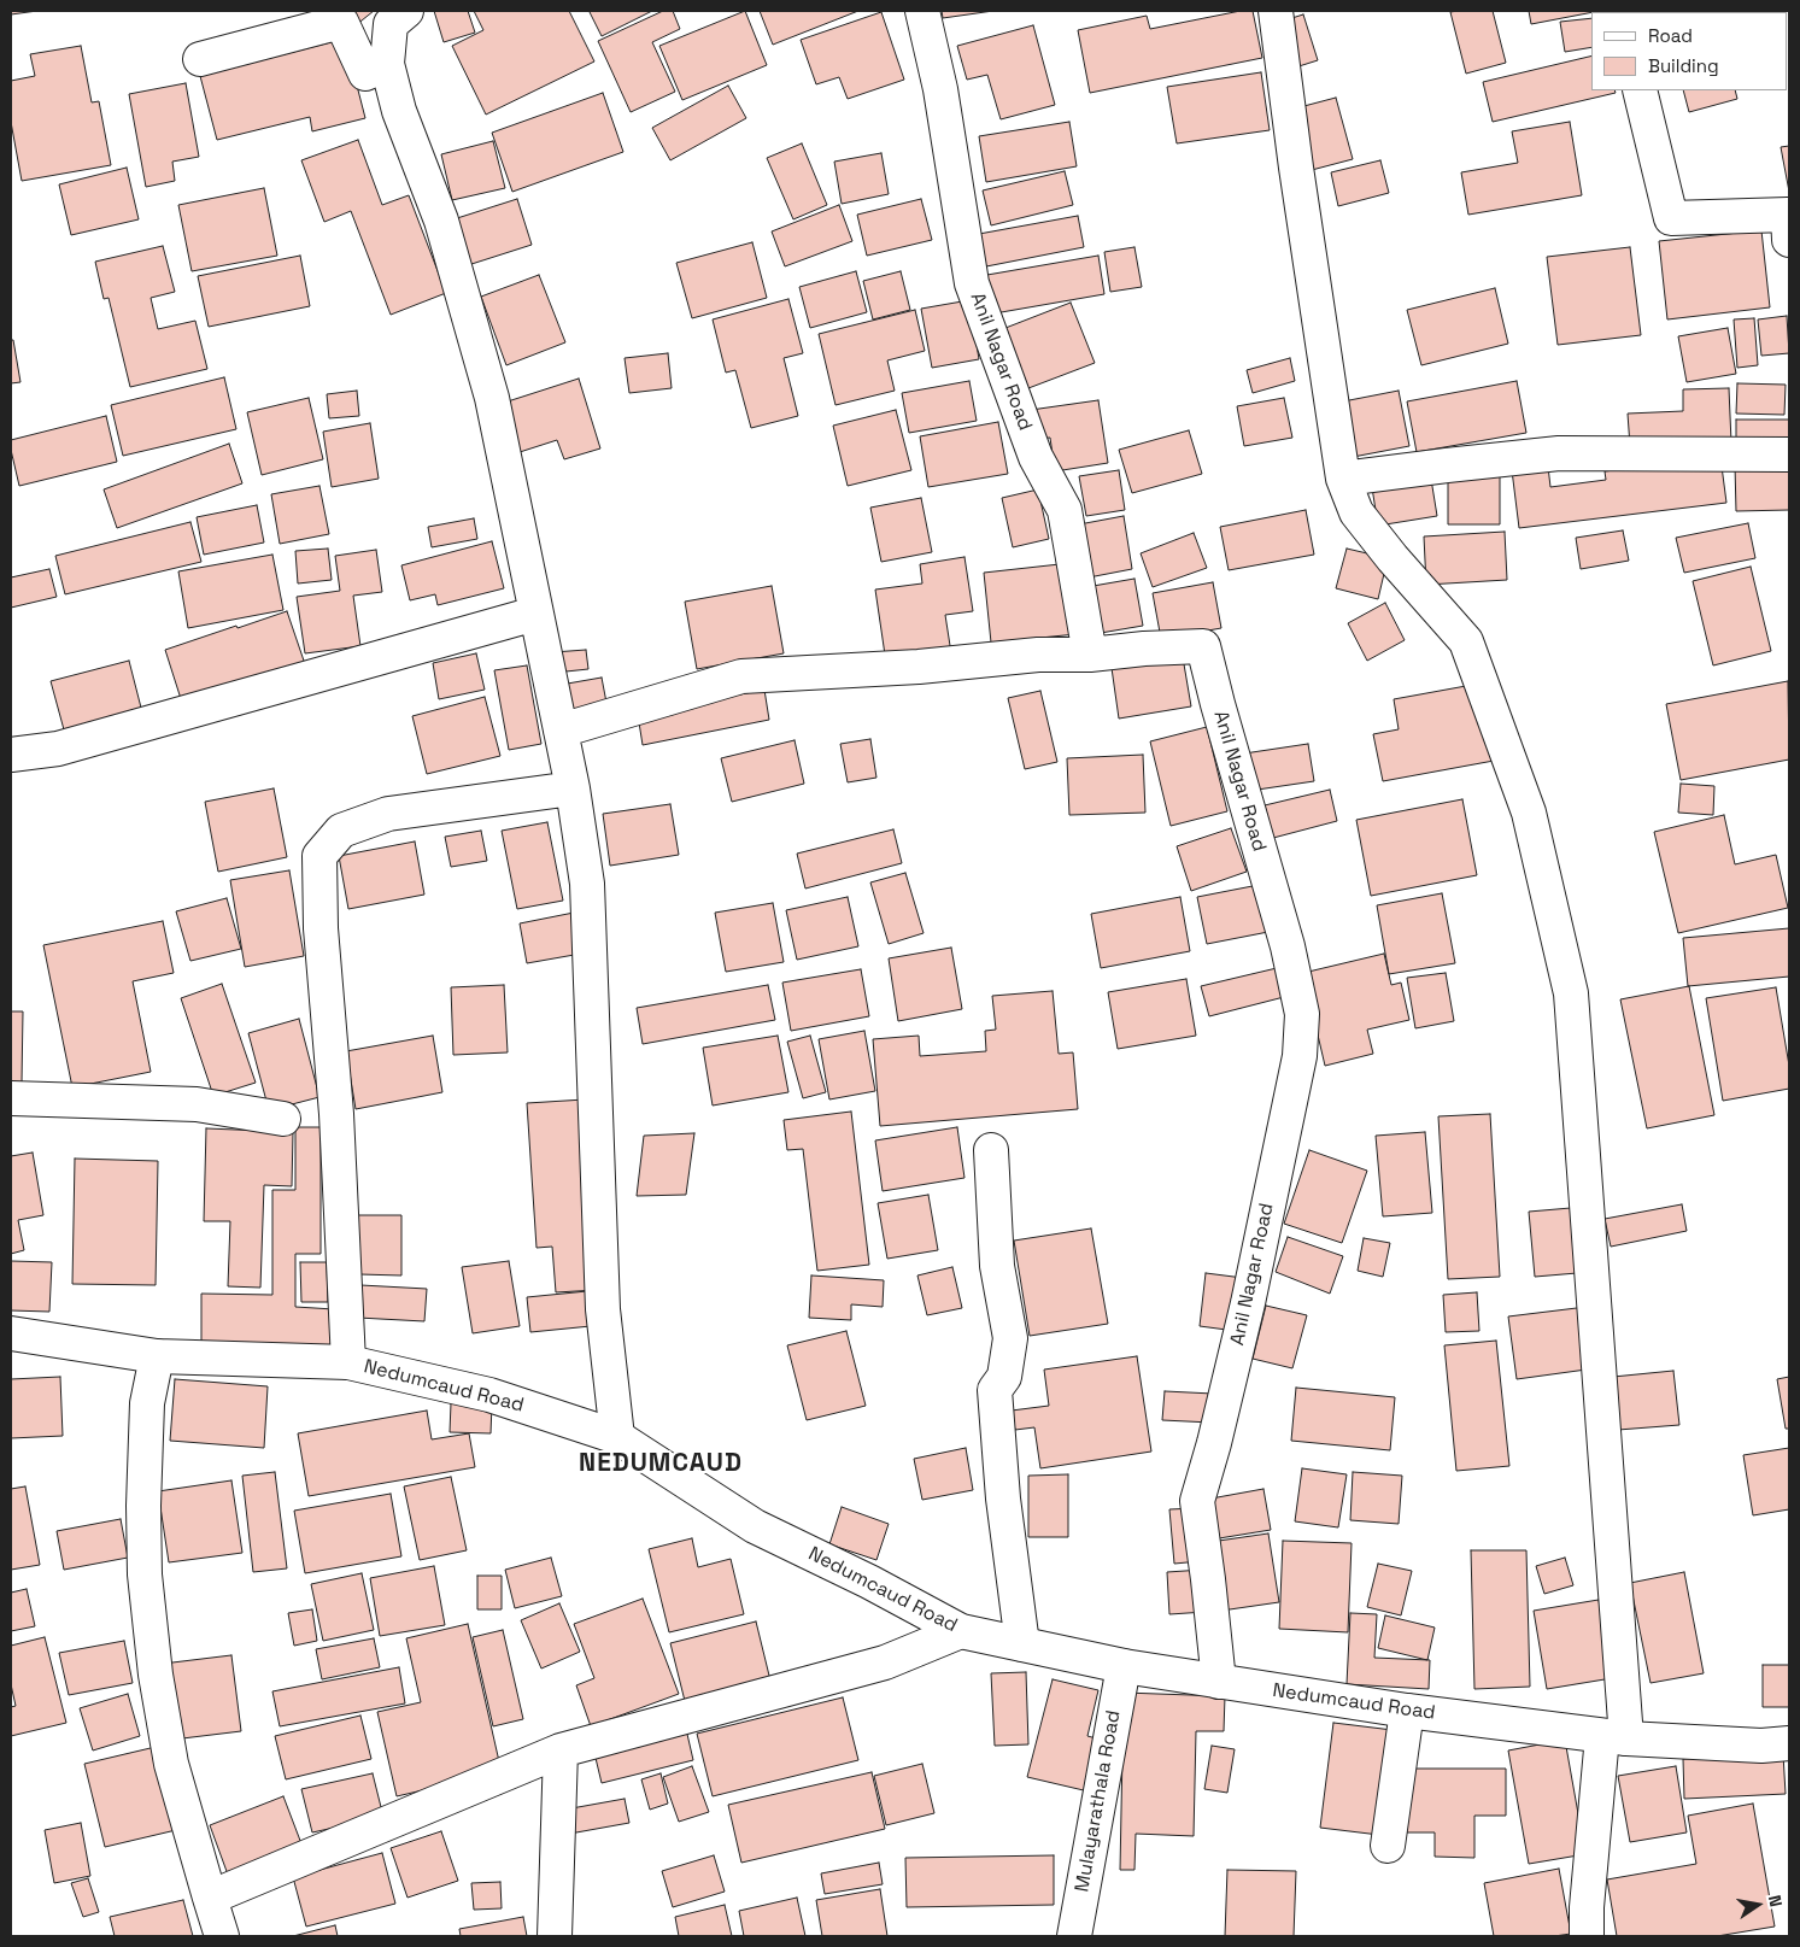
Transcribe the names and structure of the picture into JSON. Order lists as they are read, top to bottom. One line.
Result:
{"streets":{"street":["Anil Nagar Road","Nedumcaud Road","Mulayarathala Road"]},"crossings":[["Anil Nagar Road","Nedumcaud Road"],["Nedumcaud Road","Mulayarathala Road"]],"districts":["NEDUMCAUD"],"legend":["Road","Building"],"north":"right"}
